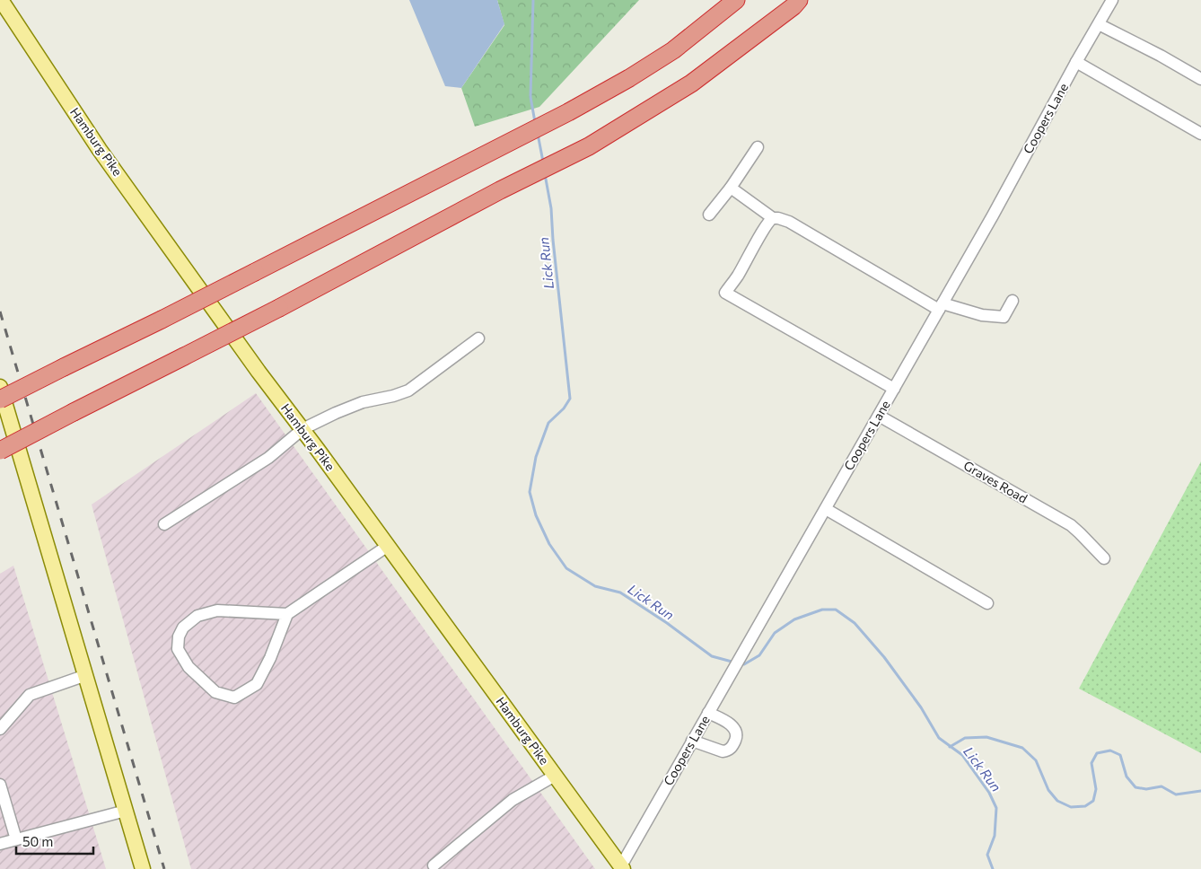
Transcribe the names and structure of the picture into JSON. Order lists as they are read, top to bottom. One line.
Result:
{"streets":{"main road":["Hamburg Pike"],"street":["Coopers Lane","Graves Road"]},"crossings":[["Coopers Lane","Hamburg Pike"],["Coopers Lane","Graves Road"]],"water":["Lick Run"],"scale_bar":"50 m"}
